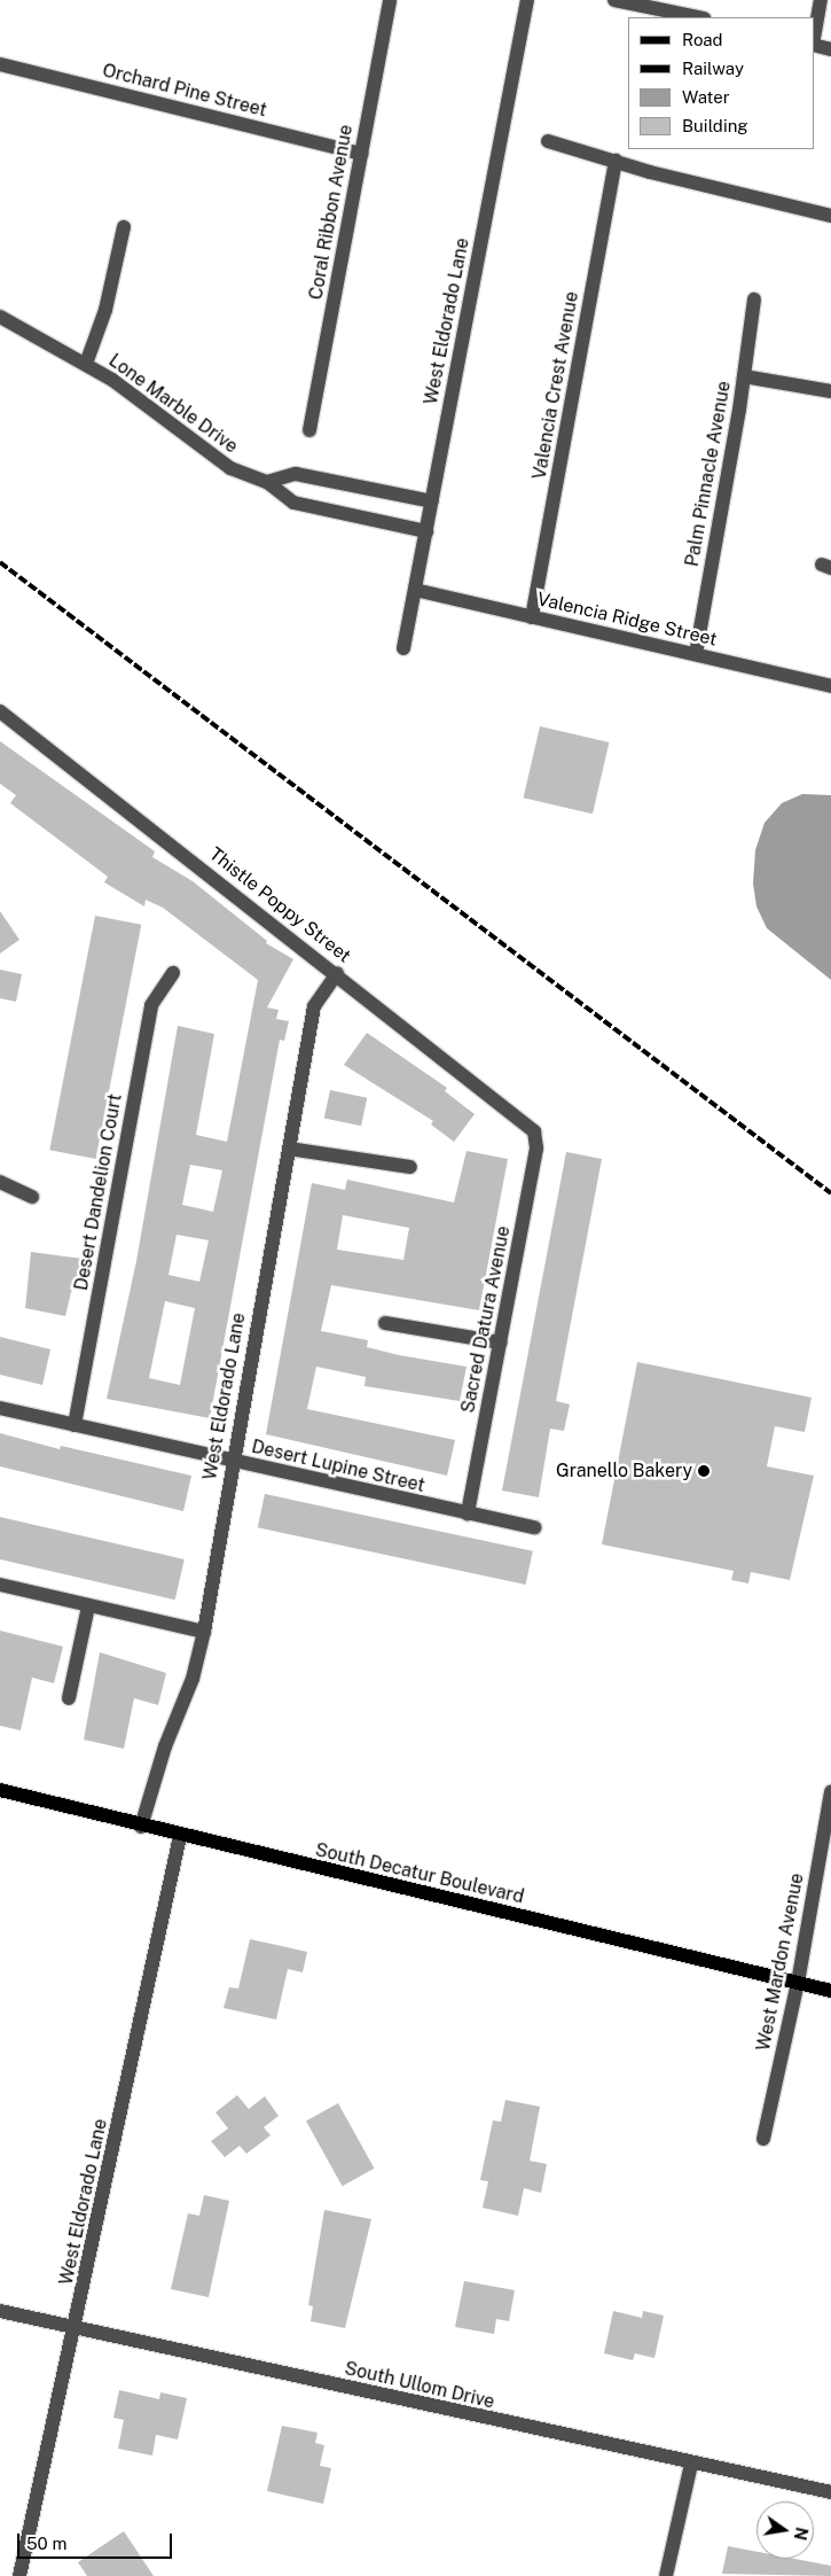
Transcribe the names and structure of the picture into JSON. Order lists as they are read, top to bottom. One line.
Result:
{"streets":{"main road":["South Decatur Boulevard"],"street":["Orchard Pine Street","Coral Ribbon Avenue","West Eldorado Lane","Valencia Crest Avenue","Lone Marble Drive","Palm Pinnacle Avenue","Valencia Ridge Street","Thistle Poppy Street","Desert Dandelion Court","Sacred Datura Avenue","Desert Lupine Street","West Mardon Avenue","South Ullom Drive"]},"crossings":[["Orchard Pine Street","Coral Ribbon Avenue"],["West Eldorado Lane","Lone Marble Drive"],["West Eldorado Lane","Valencia Ridge Street"],["West Eldorado Lane","Thistle Poppy Street"],["West Eldorado Lane","Desert Lupine Street"],["West Eldorado Lane","South Decatur Boulevard"],["West Eldorado Lane","South Ullom Drive"],["Valencia Crest Avenue","Valencia Ridge Street"],["Palm Pinnacle Avenue","Valencia Ridge Street"],["Thistle Poppy Street","Sacred Datura Avenue"],["Desert Dandelion Court","Desert Lupine Street"],["Sacred Datura Avenue","Desert Lupine Street"],["South Decatur Boulevard","West Mardon Avenue"]],"places":["Granello Bakery"],"legend":["Road","Railway","Water","Building"],"scale_bar":"50 m","north":"right"}
